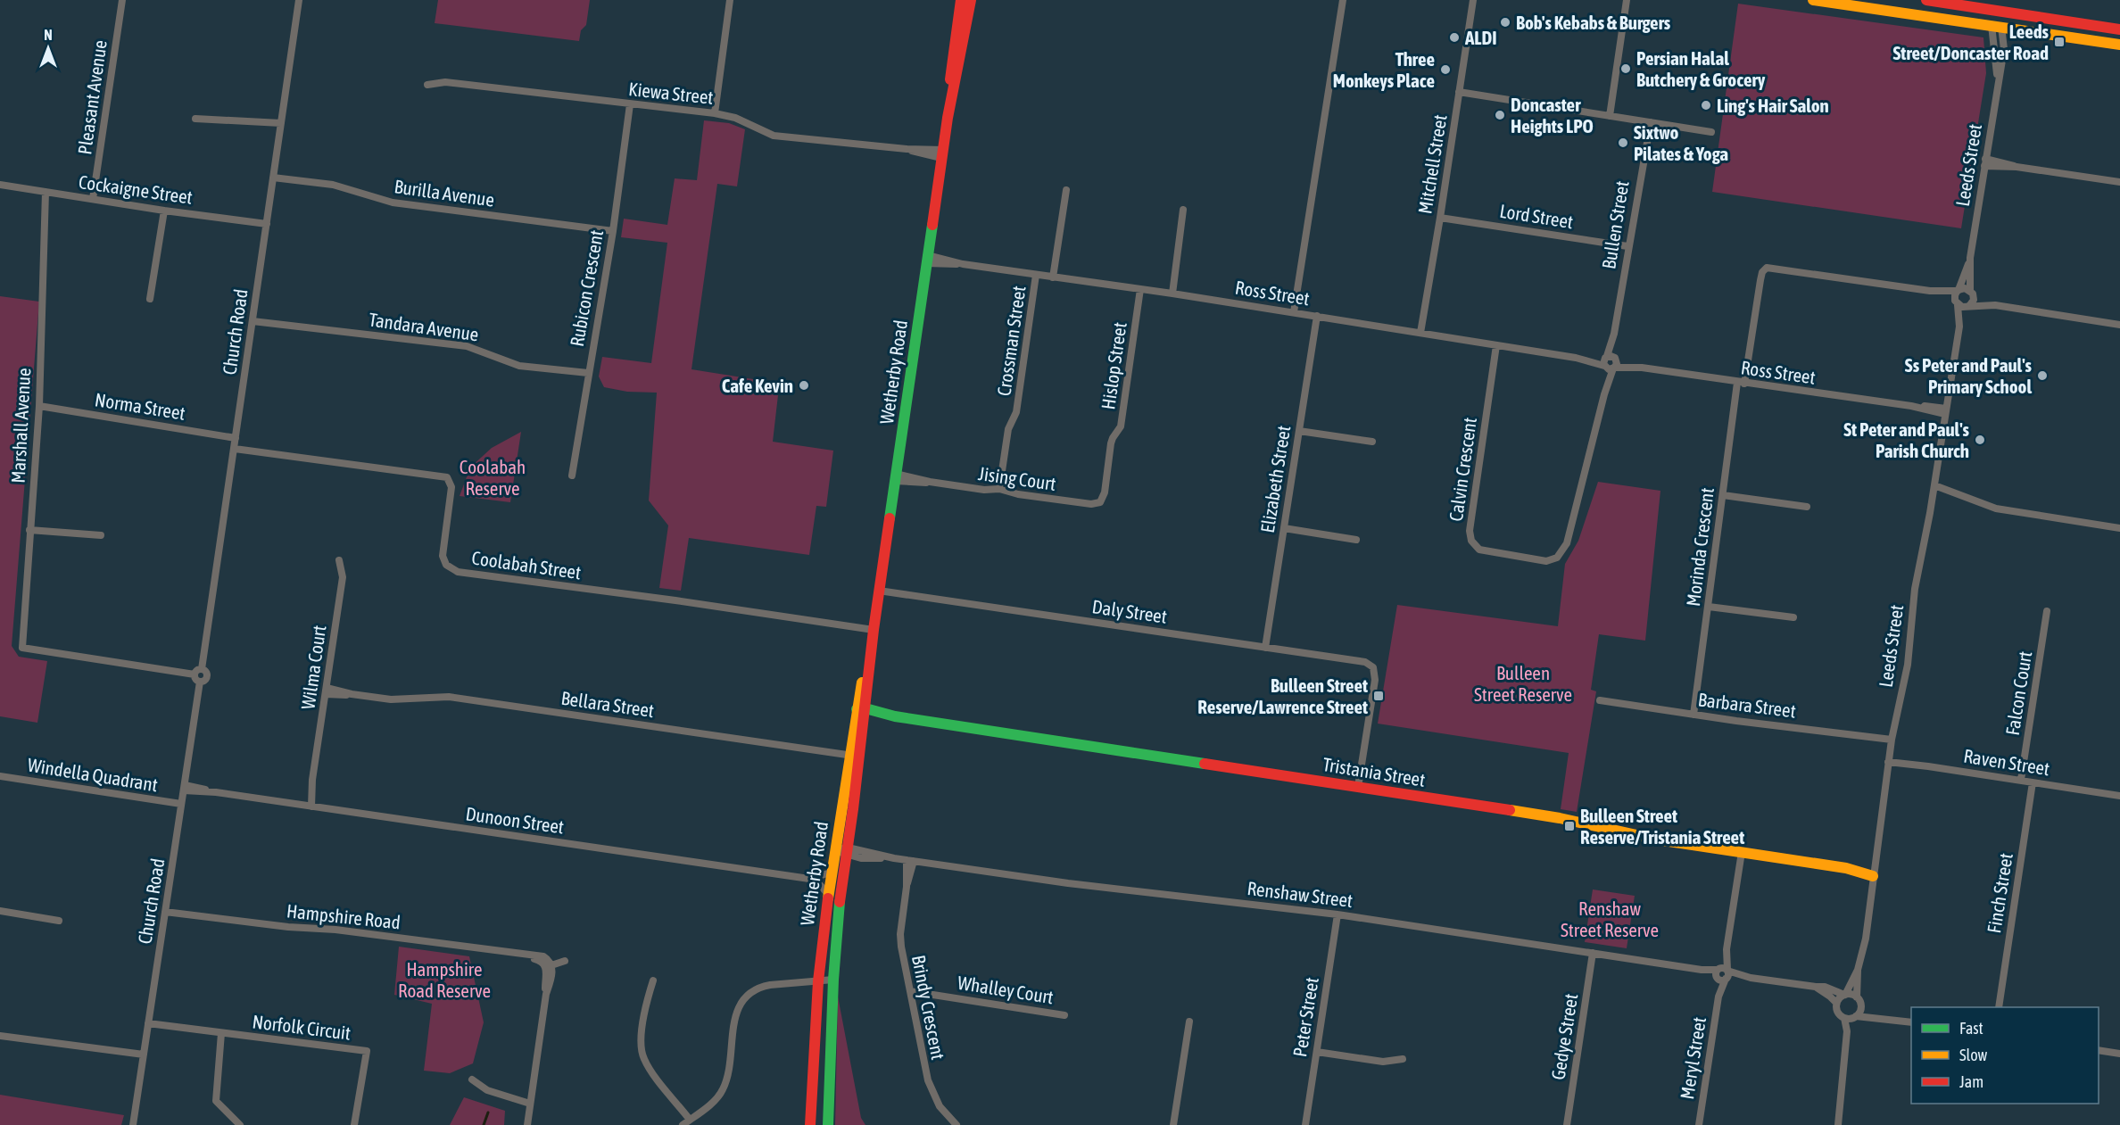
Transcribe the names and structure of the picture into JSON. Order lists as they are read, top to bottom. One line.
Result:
{"streets":{"main road":["Wetherby Road","Tristania Street"],"street":["Kiewa Street","Pleasant Avenue","Mitchell Street","Leeds Street","Cockaigne Street","Burilla Avenue","Lord Street","Bullen Street","Rubicon Crescent","Ross Street","Tandara Avenue","Church Road","Crossman Street","Hislop Street","Norma Street","Marshall Avenue","Calvin Crescent","Jising Court","Elizabeth Street","Morinda Crescent","Coolabah Street","Daly Street","Wilma Court","Falcon Court","Bellara Street","Barbara Street","Raven Street","Windella Quadrant","Dunoon Street","Finch Street","Renshaw Street","Hampshire Road","Whalley Court","Brindy Crescent","Peter Street","Norfolk Circuit","Gedye Street","Meryl Street"]},"crossings":[["Kiewa Street","Rubicon Crescent"],["Kiewa Street","Wetherby Road"],["Pleasant Avenue","Cockaigne Street"],["Mitchell Street","Lord Street"],["Mitchell Street","Ross Street"],["Leeds Street","Ross Street"],["Leeds Street","Morinda Crescent"],["Leeds Street","Barbara Street"],["Leeds Street","Raven Street"],["Leeds Street","Tristania Street"],["Leeds Street","Renshaw Street"],["Cockaigne Street","Church Road"],["Cockaigne Street","Marshall Avenue"],["Burilla Avenue","Rubicon Crescent"],["Burilla Avenue","Church Road"],["Lord Street","Bullen Street"],["Bullen Street","Ross Street"],["Bullen Street","Calvin Crescent"],["Rubicon Crescent","Tandara Avenue"],["Ross Street","Crossman Street"],["Ross Street","Hislop Street"],["Ross Street","Wetherby Road"],["Ross Street","Calvin Crescent"],["Ross Street","Elizabeth Street"],["Ross Street","Morinda Crescent"],["Tandara Avenue","Church Road"],["Church Road","Norma Street"],["Church Road","Marshall Avenue"],["Church Road","Coolabah Street"],["Church Road","Windella Quadrant"],["Church Road","Dunoon Street"],["Church Road","Hampshire Road"],["Church Road","Norfolk Circuit"],["Crossman Street","Jising Court"],["Hislop Street","Jising Court"],["Wetherby Road","Jising Court"],["Wetherby Road","Coolabah Street"],["Wetherby Road","Daly Street"],["Wetherby Road","Bellara Street"],["Wetherby Road","Tristania Street"],["Wetherby Road","Dunoon Street"],["Wetherby Road","Renshaw Street"],["Norma Street","Marshall Avenue"],["Elizabeth Street","Daly Street"],["Morinda Crescent","Barbara Street"],["Daly Street","Tristania Street"],["Wilma Court","Bellara Street"],["Wilma Court","Dunoon Street"],["Falcon Court","Raven Street"],["Raven Street","Finch Street"],["Renshaw Street","Brindy Crescent"],["Renshaw Street","Peter Street"],["Renshaw Street","Gedye Street"],["Renshaw Street","Meryl Street"],["Whalley Court","Brindy Crescent"]],"parks":["Coolabah Reserve","Bulleen Street Reserve","Renshaw Street Reserve","Hampshire Road Reserve"],"places":{"other":["Bob's Kebabs & Burgers","ALDI","Persian Halal Butchery & Grocery","Three Monkeys Place","Ling's Hair Salon","Doncaster Heights LPO","Sixtwo Pilates & Yoga","Ss Peter and Paul's Primary School","Cafe Kevin","St Peter and Paul's Parish Church"],"transit":["Leeds Street/Doncaster Road","Bulleen Street Reserve/Lawrence Street","Bulleen Street Reserve/Tristania Street"]},"legend":["Fast","Slow","Jam"],"north":"top"}
